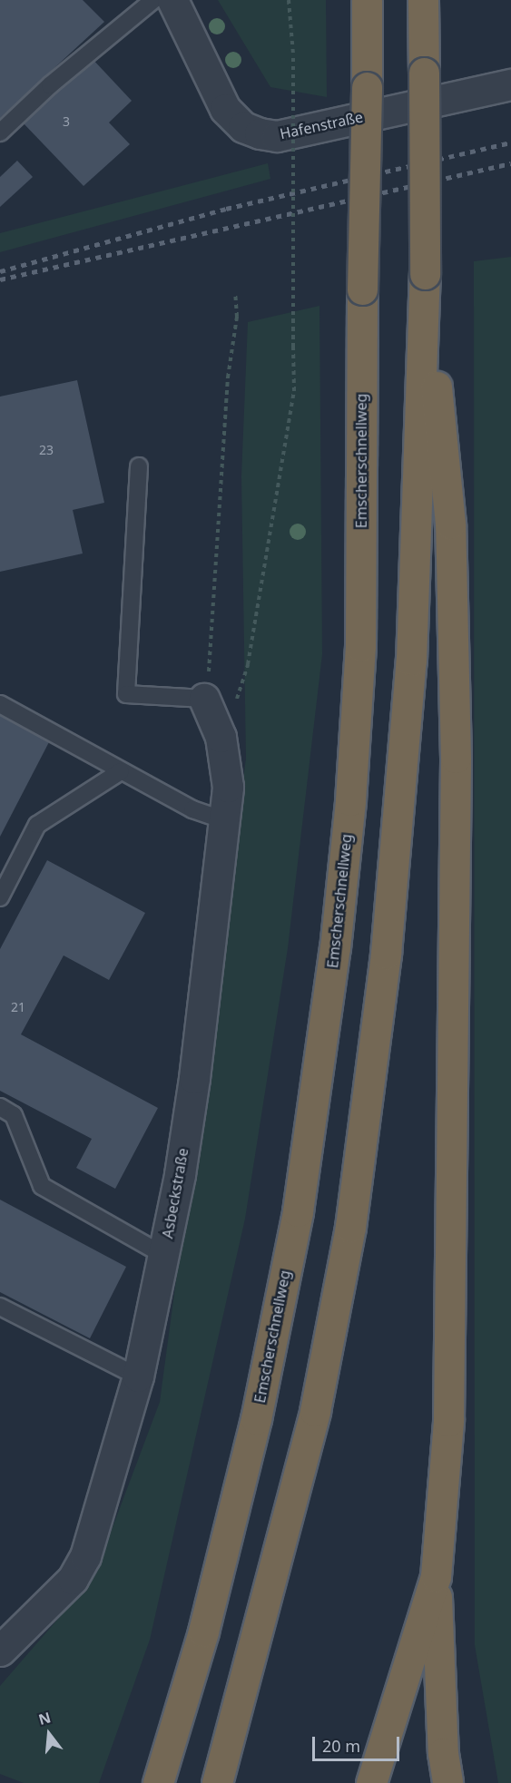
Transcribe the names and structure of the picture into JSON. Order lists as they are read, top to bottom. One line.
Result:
{"streets":{"highway":["Emscherschnellweg"],"street":["Hafenstraße","Asbeckstraße"]},"house_numbers":["3","23","21"],"scale_bar":"20 m","north":"top"}
